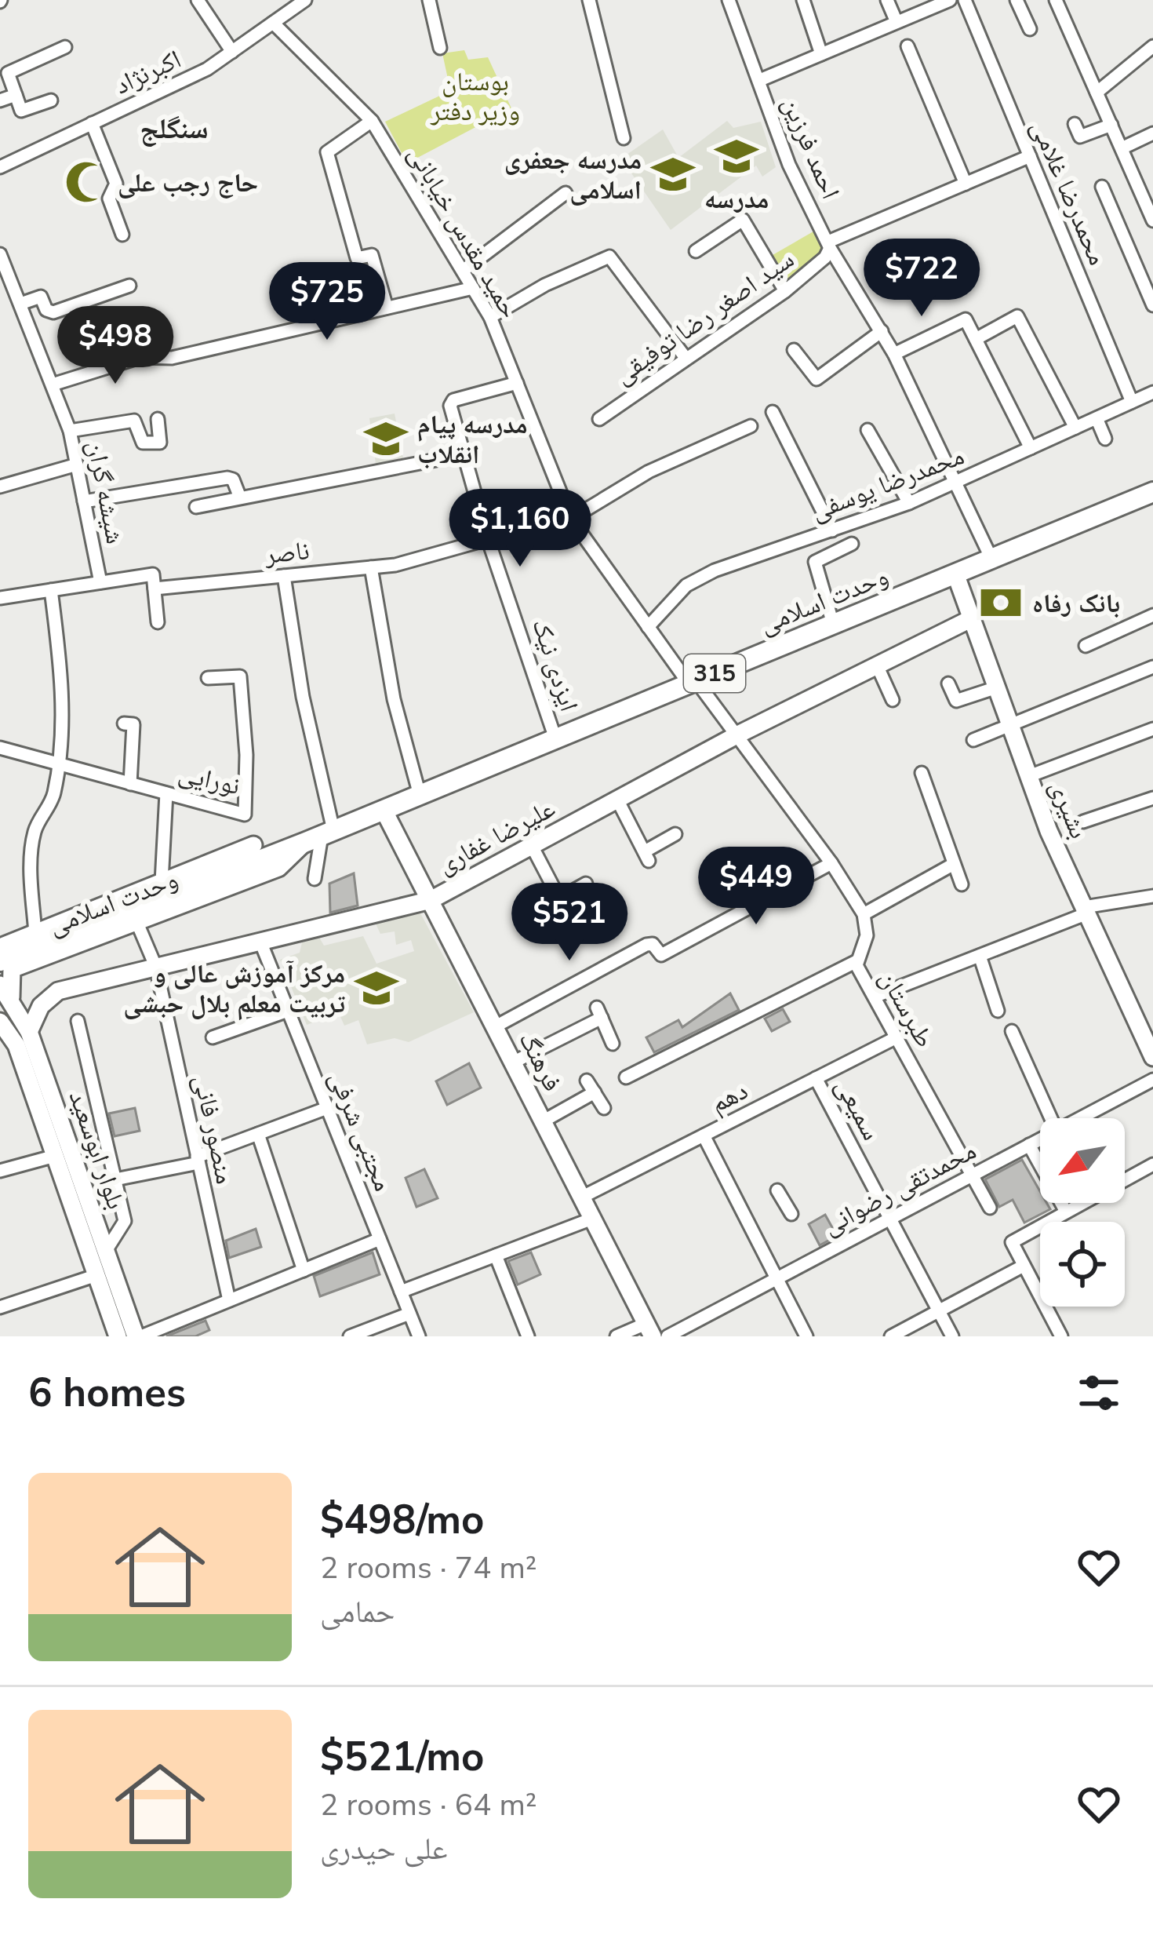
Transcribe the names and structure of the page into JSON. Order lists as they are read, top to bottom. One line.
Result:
{"streets":{"main road":["وحدت اسلامی","315"],"street":["اکبرنژاد","احمد فرزین","محمدرضا غلامی","حمید مقدس خیابانی","سید اصغر رضا توفیقی","محمدرضا یوسفی","شیشه گران","ناصر","ایزدی نیک","نورایی","بشیری","علیرضا غفاری","طبرستان","فرهنگ","دهم","سمیعی","منصور فانی","مجتبی شرفی","بلوار ابوسعید","محمدتقی رضوانی"]},"crossings":[["اکبرنژاد","حمید مقدس خیابانی"],["احمد فرزین","سید اصغر رضا توفیقی"],["احمد فرزین","محمدرضا یوسفی"],["احمد فرزین","وحدت اسلامی"],["محمدرضا غلامی","محمدرضا یوسفی"],["حمید مقدس خیابانی","محمدرضا یوسفی"],["حمید مقدس خیابانی","وحدت اسلامی"],["حمید مقدس خیابانی","ایزدی نیک"],["شیشه گران","ناصر"],["ناصر","ایزدی نیک"],["وحدت اسلامی","ایزدی نیک"],["وحدت اسلامی","بشیری"],["وحدت اسلامی","فرهنگ"],["وحدت اسلامی","منصور فانی"],["بشیری","علیرضا غفاری"],["علیرضا غفاری","فرهنگ"],["علیرضا غفاری","منصور فانی"],["علیرضا غفاری","مجتبی شرفی"],["علیرضا غفاری","بلوار ابوسعید"],["طبرستان","دهم"],["طبرستان","محمدتقی رضوانی"],["فرهنگ","دهم"],["دهم","سمیعی"],["سمیعی","محمدتقی رضوانی"]],"districts":["سنگلج"],"parks":["بوستان وزیر دفتر"],"places":{"school or university":["مدرسه","مدرسه جعفری اسلامی","مدرسه پیام انقلاب","مرکز آموزش عالی و تربیت معلم بلال حبشی"],"mosque":["حاج رجب علی"],"bank":["بانک رفاه"]},"north":"bottom left","page":{"price":["$722","$725","$498","$1,160","$449","$521"],"heading":"6 homes","list":[{"name":"$498/mo","note":"2 rooms · 74 m² · حمامی"},{"name":"$521/mo","note":"2 rooms · 64 m² · علی حیدری"}]}}
